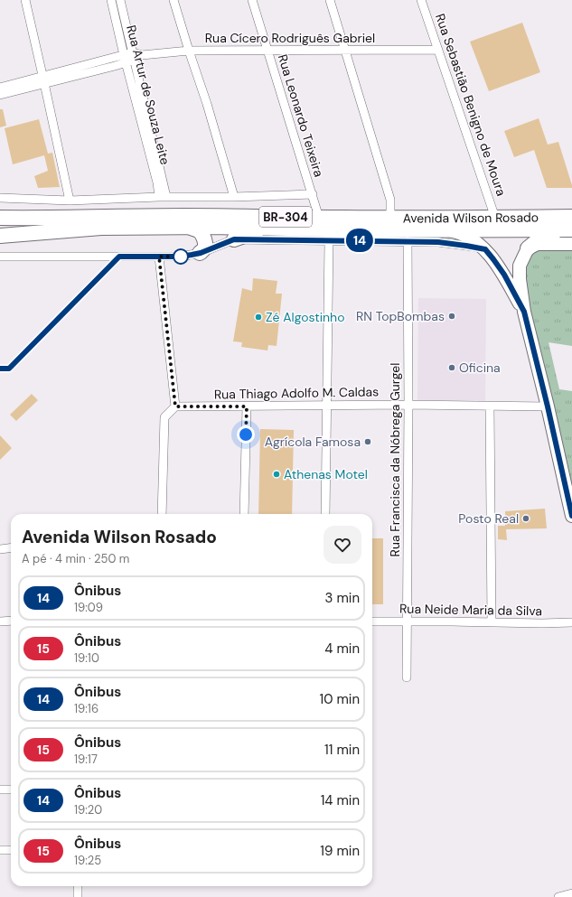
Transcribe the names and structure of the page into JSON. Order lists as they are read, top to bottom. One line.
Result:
{"streets":{"highway":["BR-304","Avenida Wilson Rosado"],"street":["Rua Cícero Rodriguês Gabriel","Rua Artur de Souza Leite","Rua Sebastião Benigno de Moura","Rua Leonardo Teixeira","Rua Thiago Adolfo M. Caldas","Rua Francisca da Nóbrega Gurgel","Rua Neide Maria da Silva"]},"crossings":[["Rua Cícero Rodriguês Gabriel","Rua Artur de Souza Leite"],["Rua Cícero Rodriguês Gabriel","Rua Sebastião Benigno de Moura"],["Rua Cícero Rodriguês Gabriel","Rua Leonardo Teixeira"],["Rua Sebastião Benigno de Moura","Avenida Wilson Rosado"],["Rua Leonardo Teixeira","Avenida Wilson Rosado"],["Rua Thiago Adolfo M. Caldas","Rua Francisca da Nóbrega Gurgel"],["Rua Francisca da Nóbrega Gurgel","Rua Neide Maria da Silva"]],"places":["RN TopBombas","Zé Algostinho","Oficina","Agrícola Famosa","Athenas Motel","Posto Real"],"lines":["bus line 14"],"page":{"on_map":"14","heading":["Avenida Wilson Rosado","A pé · 4 min · 250 m"],"list":[{"mark":"14","name":"Ônibus","note":"19:09","value":"3 min"},{"mark":"15","name":"Ônibus","note":"19:10","value":"4 min"},{"mark":"14","name":"Ônibus","note":"19:16","value":"10 min"},{"mark":"15","name":"Ônibus","note":"19:17","value":"11 min"},{"mark":"14","name":"Ônibus","note":"19:20","value":"14 min"},{"mark":"15","name":"Ônibus","note":"19:25","value":"19 min"}]}}
